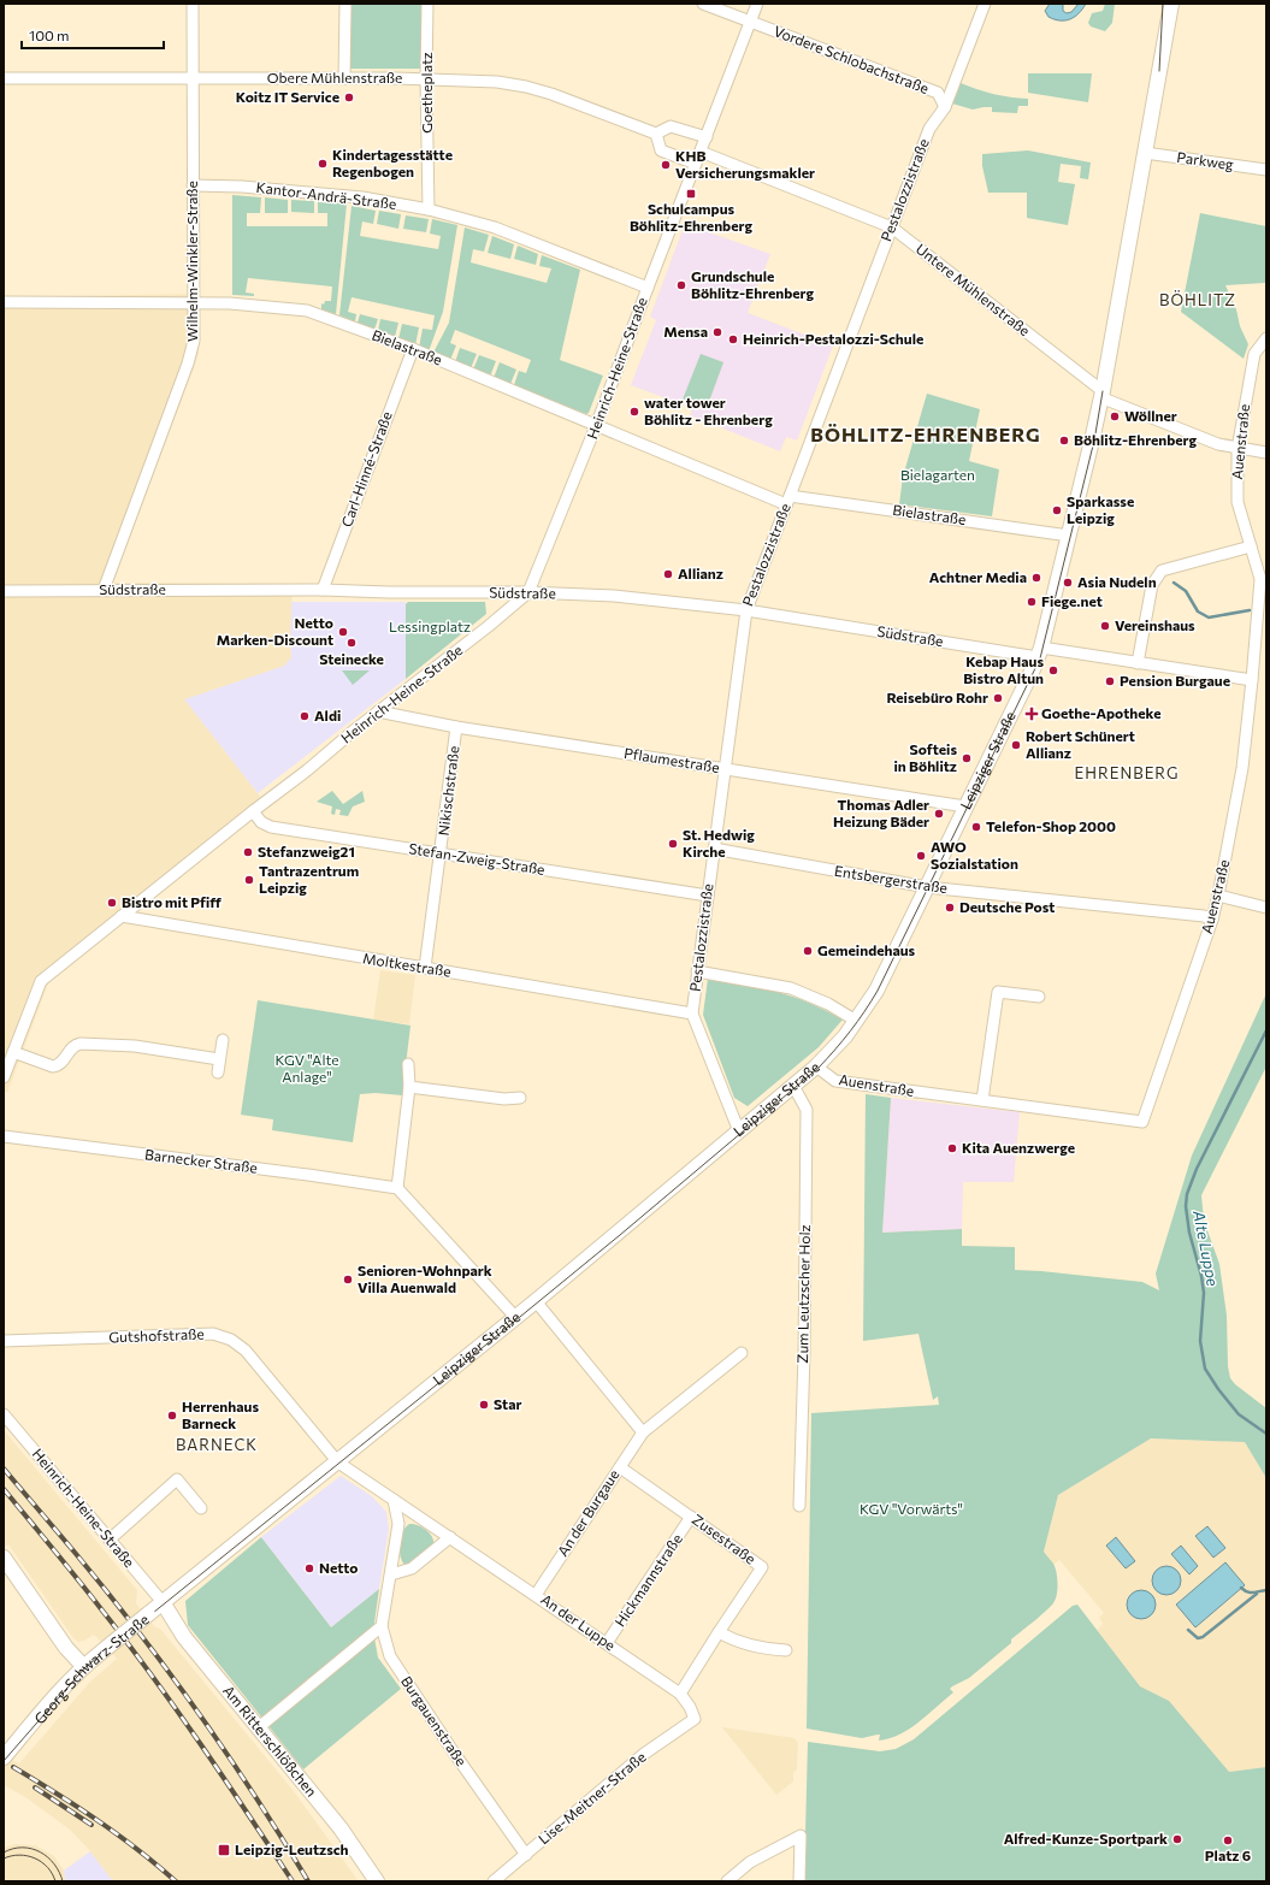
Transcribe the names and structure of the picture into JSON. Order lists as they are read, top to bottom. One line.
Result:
{"streets":{"street":["Vordere Schlobachstraße","Obere Mühlenstraße","Goetheplatz","Parkweg","Pestalozzistraße","Kantor-Andrä-Straße","Wilhelm-Winkler-Straße","Untere Mühlenstraße","Bielastraße","Heinrich-Heine-Straße","Auenstraße","Carl-Hinné-Straße","Südstraße","Pflaumestraße","Leipziger Straße","Nikischstraße","Stefan-Zweig-Straße","Entsbergerstraße","Moltkestraße","Barnecker Straße","Zum Leutzscher Holz","Gutshofstraße","An der Burgaue","Zusestraße","Hickmannstraße","An der Luppe","Georg-Schwarz-Straße","Burgauenstraße","Am Ritterschlößchen","Lise-Meitner-Straße"]},"crossings":[["Vordere Schlobachstraße","Pestalozzistraße"],["Vordere Schlobachstraße","Heinrich-Heine-Straße"],["Obere Mühlenstraße","Goetheplatz"],["Obere Mühlenstraße","Wilhelm-Winkler-Straße"],["Goetheplatz","Kantor-Andrä-Straße"],["Parkweg","Leipziger Straße"],["Pestalozzistraße","Untere Mühlenstraße"],["Pestalozzistraße","Bielastraße"],["Pestalozzistraße","Südstraße"],["Pestalozzistraße","Pflaumestraße"],["Pestalozzistraße","Leipziger Straße"],["Pestalozzistraße","Stefan-Zweig-Straße"],["Pestalozzistraße","Entsbergerstraße"],["Pestalozzistraße","Moltkestraße"],["Kantor-Andrä-Straße","Wilhelm-Winkler-Straße"],["Kantor-Andrä-Straße","Heinrich-Heine-Straße"],["Wilhelm-Winkler-Straße","Bielastraße"],["Wilhelm-Winkler-Straße","Südstraße"],["Untere Mühlenstraße","Heinrich-Heine-Straße"],["Untere Mühlenstraße","Auenstraße"],["Untere Mühlenstraße","Leipziger Straße"],["Bielastraße","Heinrich-Heine-Straße"],["Bielastraße","Carl-Hinné-Straße"],["Bielastraße","Leipziger Straße"],["Heinrich-Heine-Straße","Südstraße"],["Heinrich-Heine-Straße","Pflaumestraße"],["Heinrich-Heine-Straße","Leipziger Straße"],["Heinrich-Heine-Straße","Stefan-Zweig-Straße"],["Heinrich-Heine-Straße","Moltkestraße"],["Heinrich-Heine-Straße","Georg-Schwarz-Straße"],["Heinrich-Heine-Straße","Am Ritterschlößchen"],["Auenstraße","Südstraße"],["Auenstraße","Leipziger Straße"],["Auenstraße","Entsbergerstraße"],["Carl-Hinné-Straße","Südstraße"],["Südstraße","Leipziger Straße"],["Pflaumestraße","Leipziger Straße"],["Pflaumestraße","Nikischstraße"],["Leipziger Straße","Entsbergerstraße"],["Leipziger Straße","Zum Leutzscher Holz"],["Leipziger Straße","Gutshofstraße"],["Leipziger Straße","Georg-Schwarz-Straße"],["Leipziger Straße","Am Ritterschlößchen"],["Nikischstraße","Stefan-Zweig-Straße"],["Nikischstraße","Moltkestraße"],["An der Burgaue","Zusestraße"],["An der Burgaue","An der Luppe"],["Zusestraße","Hickmannstraße"],["Zusestraße","An der Luppe"],["Hickmannstraße","An der Luppe"],["An der Luppe","Lise-Meitner-Straße"],["Georg-Schwarz-Straße","Am Ritterschlößchen"],["Burgauenstraße","Lise-Meitner-Straße"]],"districts":["BÖHLITZ","BÖHLITZ-EHRENBERG","EHRENBERG","BARNECK"],"water":["Alte Luppe"],"parks":["Bielagarten","Lessingplatz","KGV \"Alte Anlage\"","KGV \"Vorwärts\""],"places":{"other":["Koitz IT Service","Kindertagesstätte Regenbogen","KHB Versicherungsmakler","Grundschule Böhlitz-Ehrenberg","Mensa","Heinrich-Pestalozzi-Schule","water tower Böhlitz - Ehrenberg","Wöllner","Böhlitz-Ehrenberg","Sparkasse Leipzig","Allianz","Achtner Media","Asia Nudeln","Fiege.net","Vereinshaus","Netto Marken-Discount","Steinecke","Kebap Haus Bistro Altun","Pension Burgaue","Reisebüro Rohr","Aldi","Robert Schünert Allianz","Softeis in Böhlitz","Thomas Adler Heizung Bäder","Telefon-Shop 2000","St. Hedwig Kirche","Stefanzweig21","AWO Sozialstation","Tantrazentrum Leipzig","Bistro mit Pfiff","Deutsche Post","Gemeindehaus","Kita Auenzwerge","Senioren-Wohnpark Villa Auenwald","Star","Herrenhaus Barneck","Netto","Alfred-Kunze-Sportpark","Platz 6"],"transit":["Schulcampus Böhlitz-Ehrenberg","Leipzig-Leutzsch"],"health":["Goethe-Apotheke"]},"scale_bar":"100 m"}
